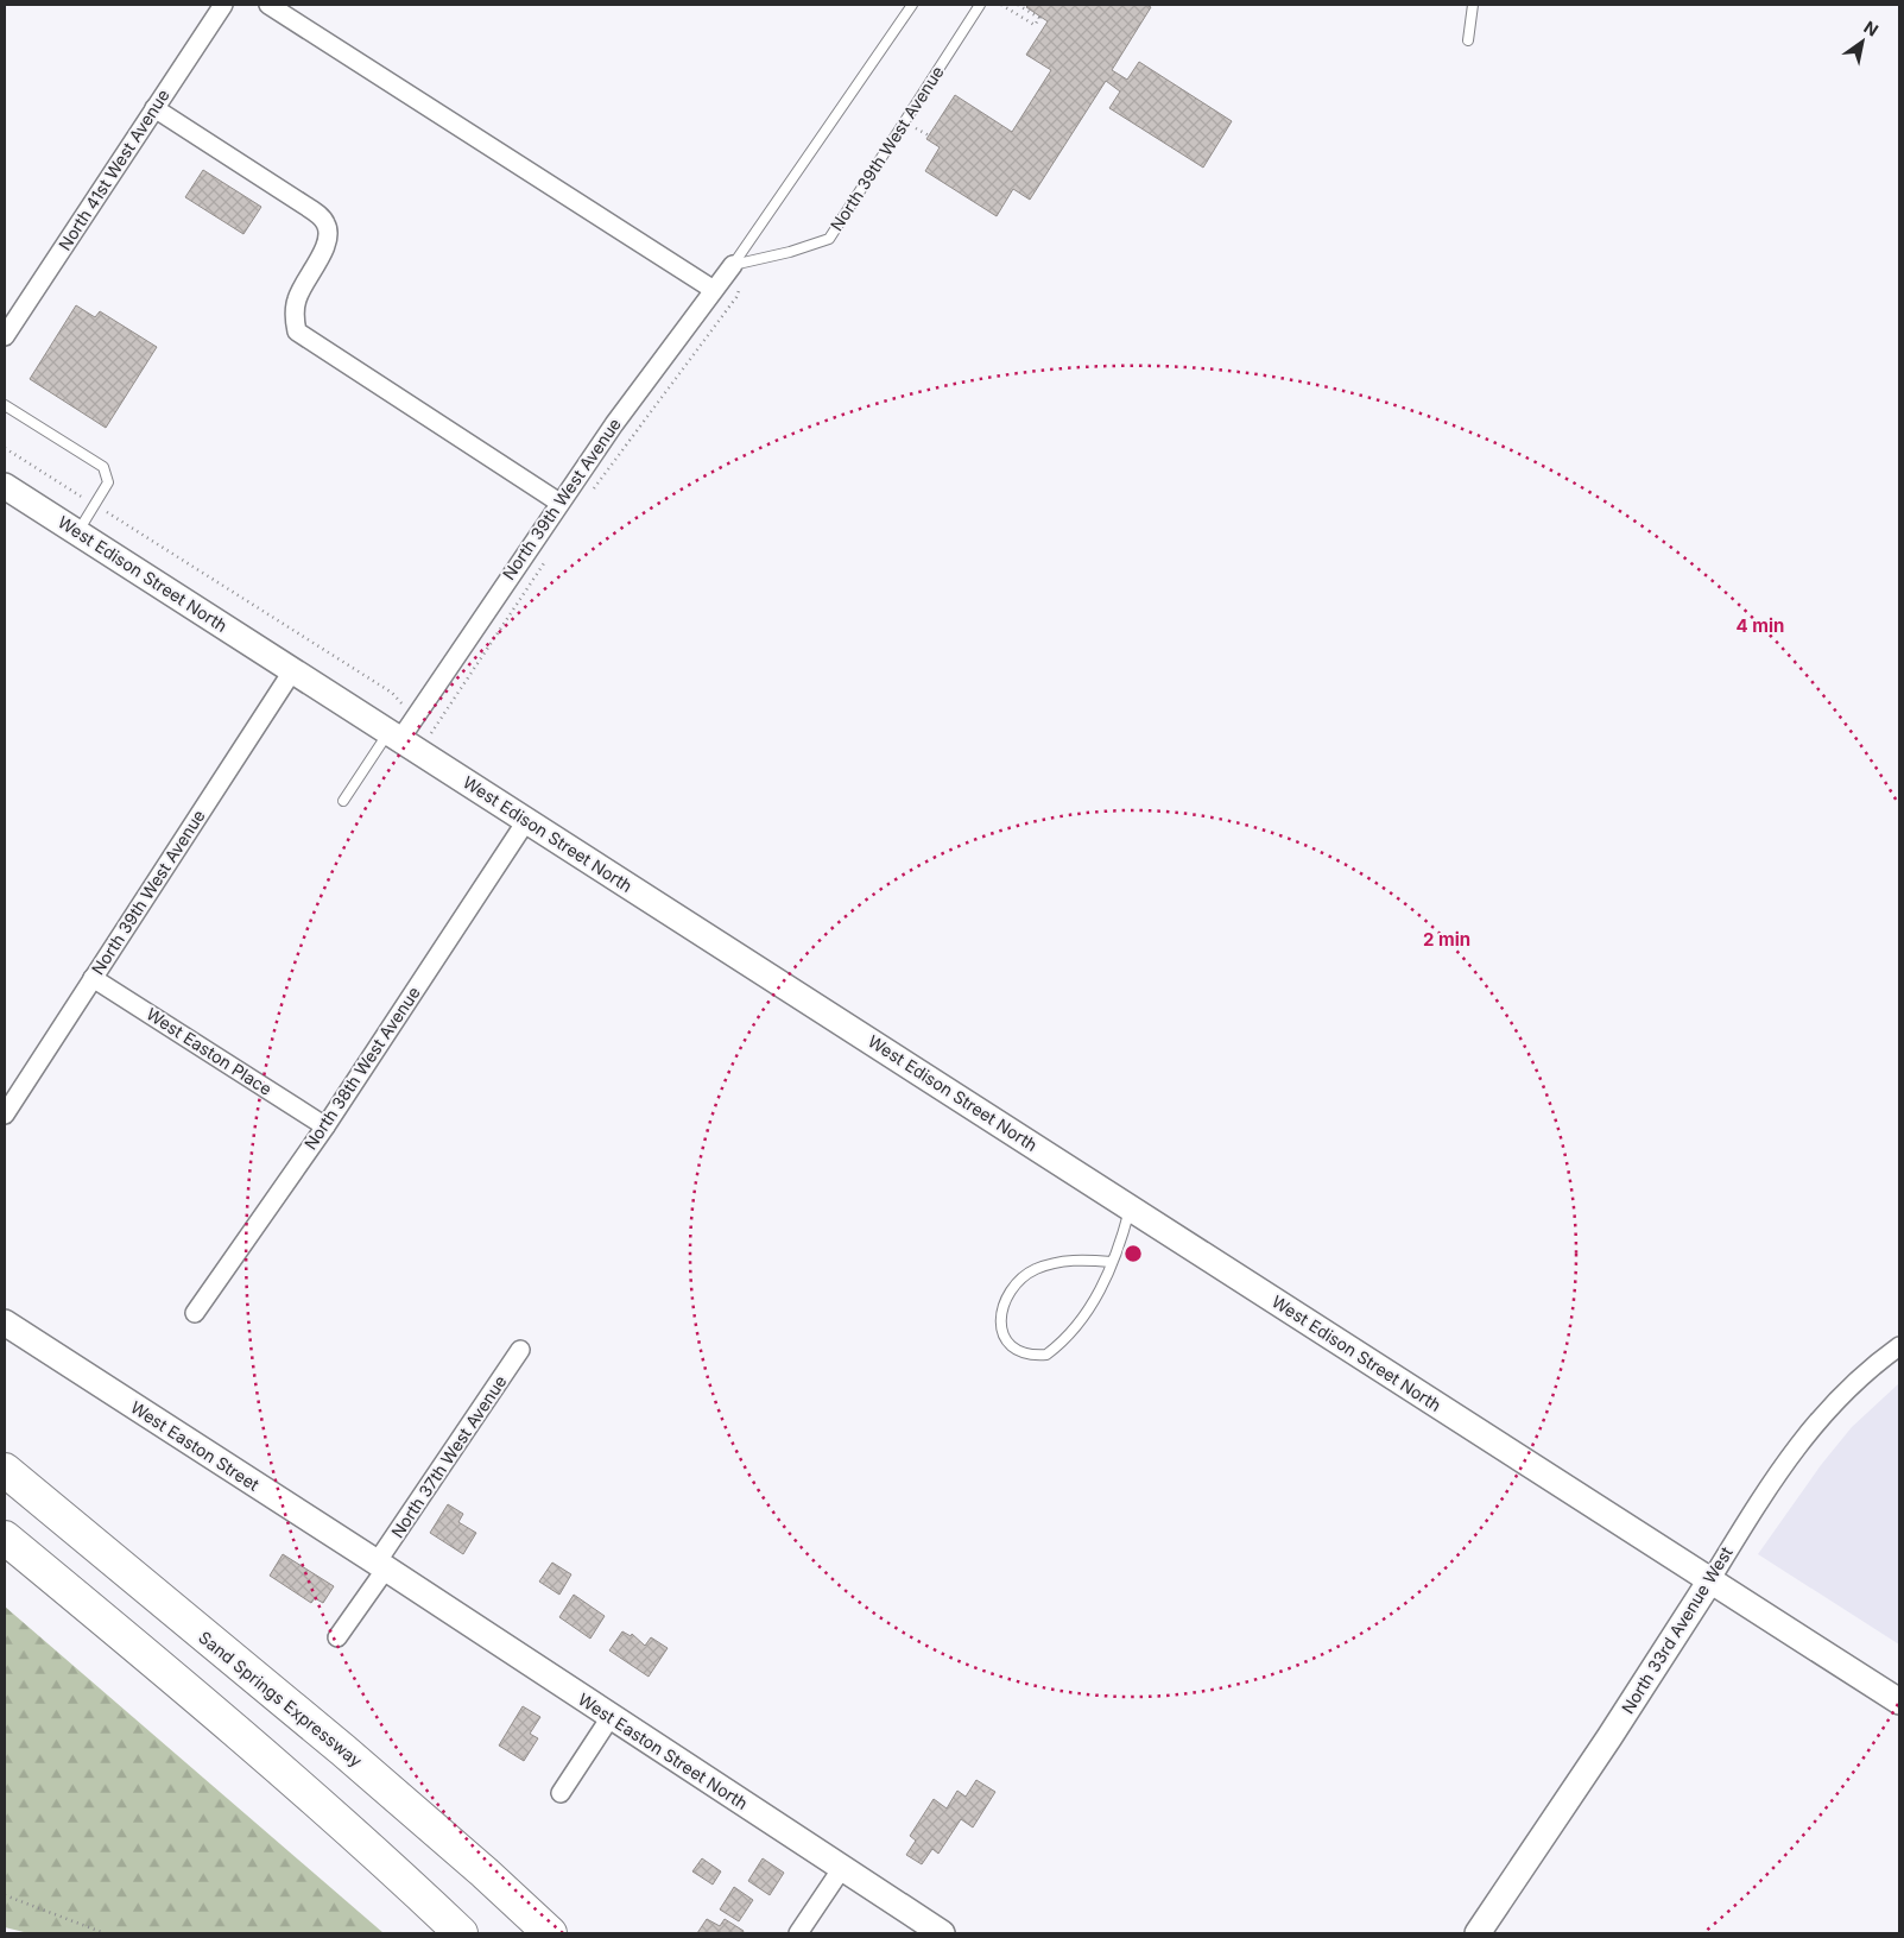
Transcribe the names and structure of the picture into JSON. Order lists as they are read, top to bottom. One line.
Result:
{"streets":{"highway":["Sand Springs Expressway"],"street":["North 39th West Avenue","North 41st West Avenue","West Edison Street North","West Easton Place","North 38th West Avenue","West Easton Street","North 37th West Avenue","North 33rd Avenue West","West Easton Street North"]},"crossings":[["North 39th West Avenue","West Edison Street North"],["North 39th West Avenue","West Easton Place"],["West Edison Street North","North 38th West Avenue"],["West Edison Street North","North 33rd Avenue West"],["West Easton Place","North 38th West Avenue"],["West Easton Street","North 37th West Avenue"],["West Easton Street","West Easton Street North"],["North 37th West Avenue","West Easton Street North"]],"north":"top right","rings":["4 min","2 min"]}
